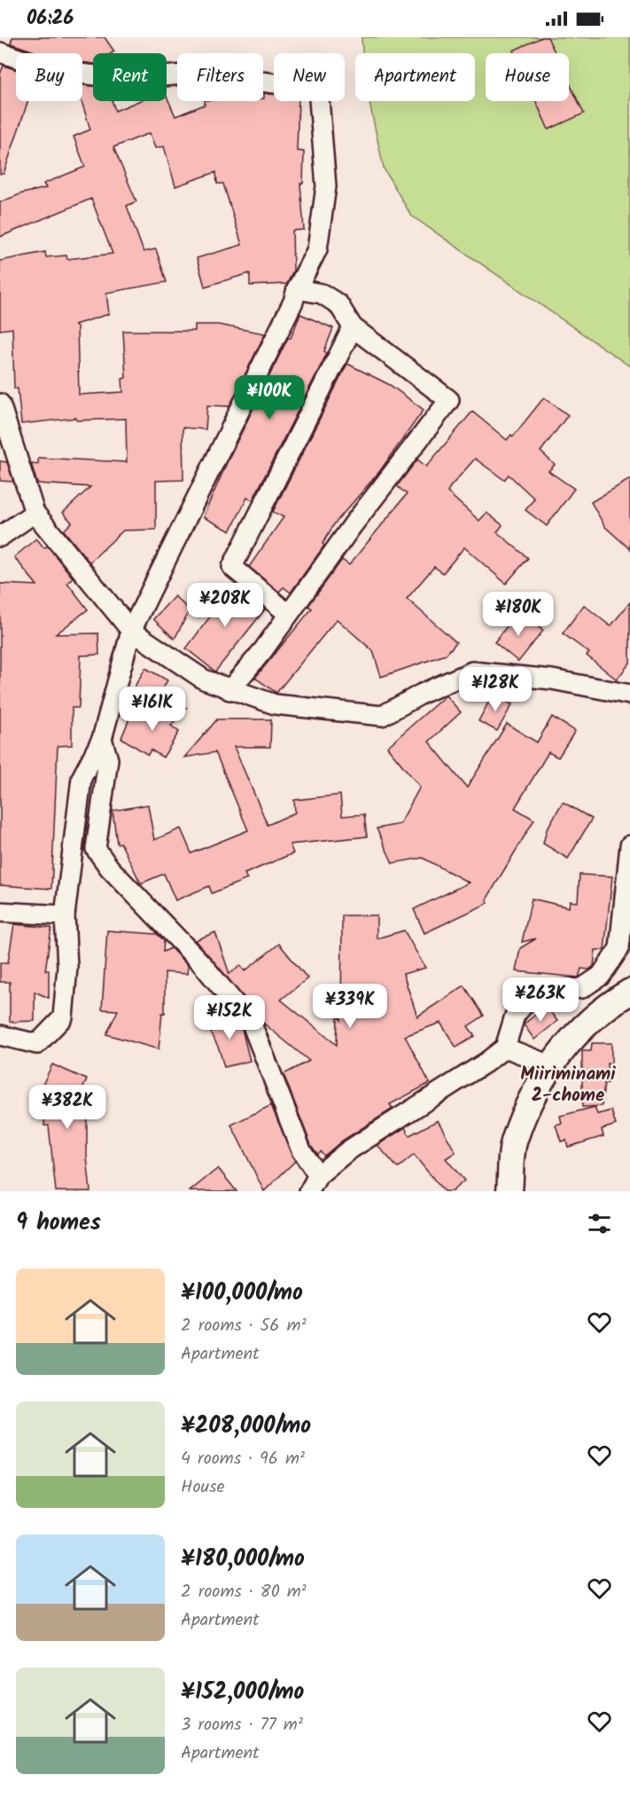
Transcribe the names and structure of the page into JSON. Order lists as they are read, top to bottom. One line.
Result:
{"districts":["Miiriminami 2-chome"],"page":{"status":"06:26","chip":["Buy","Rent","Filters","New","Apartment","House"],"price":["¥100K","¥208K","¥180K","¥128K","¥161K","¥263K","¥339K","¥152K","¥382K"],"heading":"9 homes","list":[{"name":"¥100,000/mo","note":"2 rooms · 56 m² · Apartment"},{"name":"¥208,000/mo","note":"4 rooms · 96 m² · House"},{"name":"¥180,000/mo","note":"2 rooms · 80 m² · Apartment"},{"name":"¥152,000/mo","note":"3 rooms · 77 m² · Apartment"}]}}
